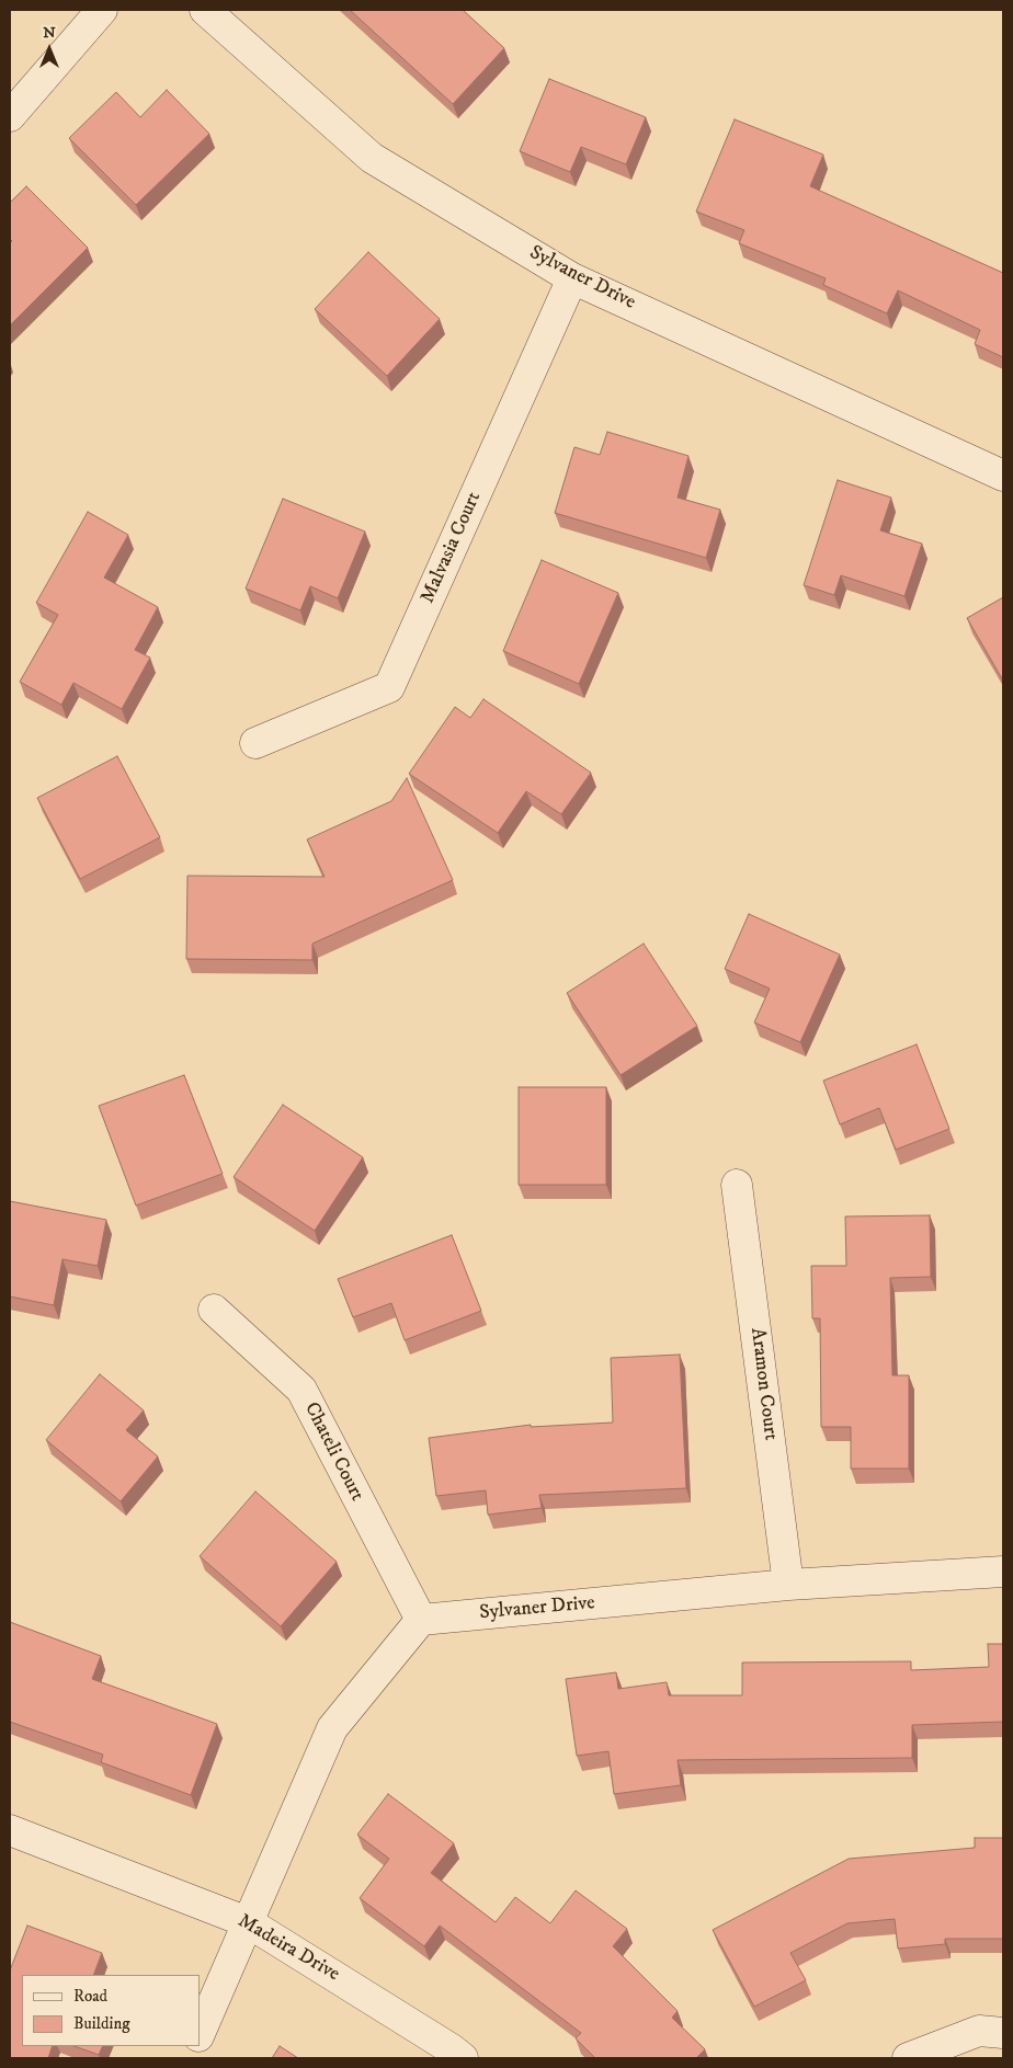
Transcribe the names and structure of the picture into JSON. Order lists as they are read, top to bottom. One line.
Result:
{"streets":{"street":["Sylvaner Drive","Malvasia Court","Aramon Court","Chateli Court","Madeira Drive"]},"crossings":[["Sylvaner Drive","Malvasia Court"],["Sylvaner Drive","Aramon Court"],["Sylvaner Drive","Chateli Court"]],"legend":["Road","Building"],"north":"top"}
